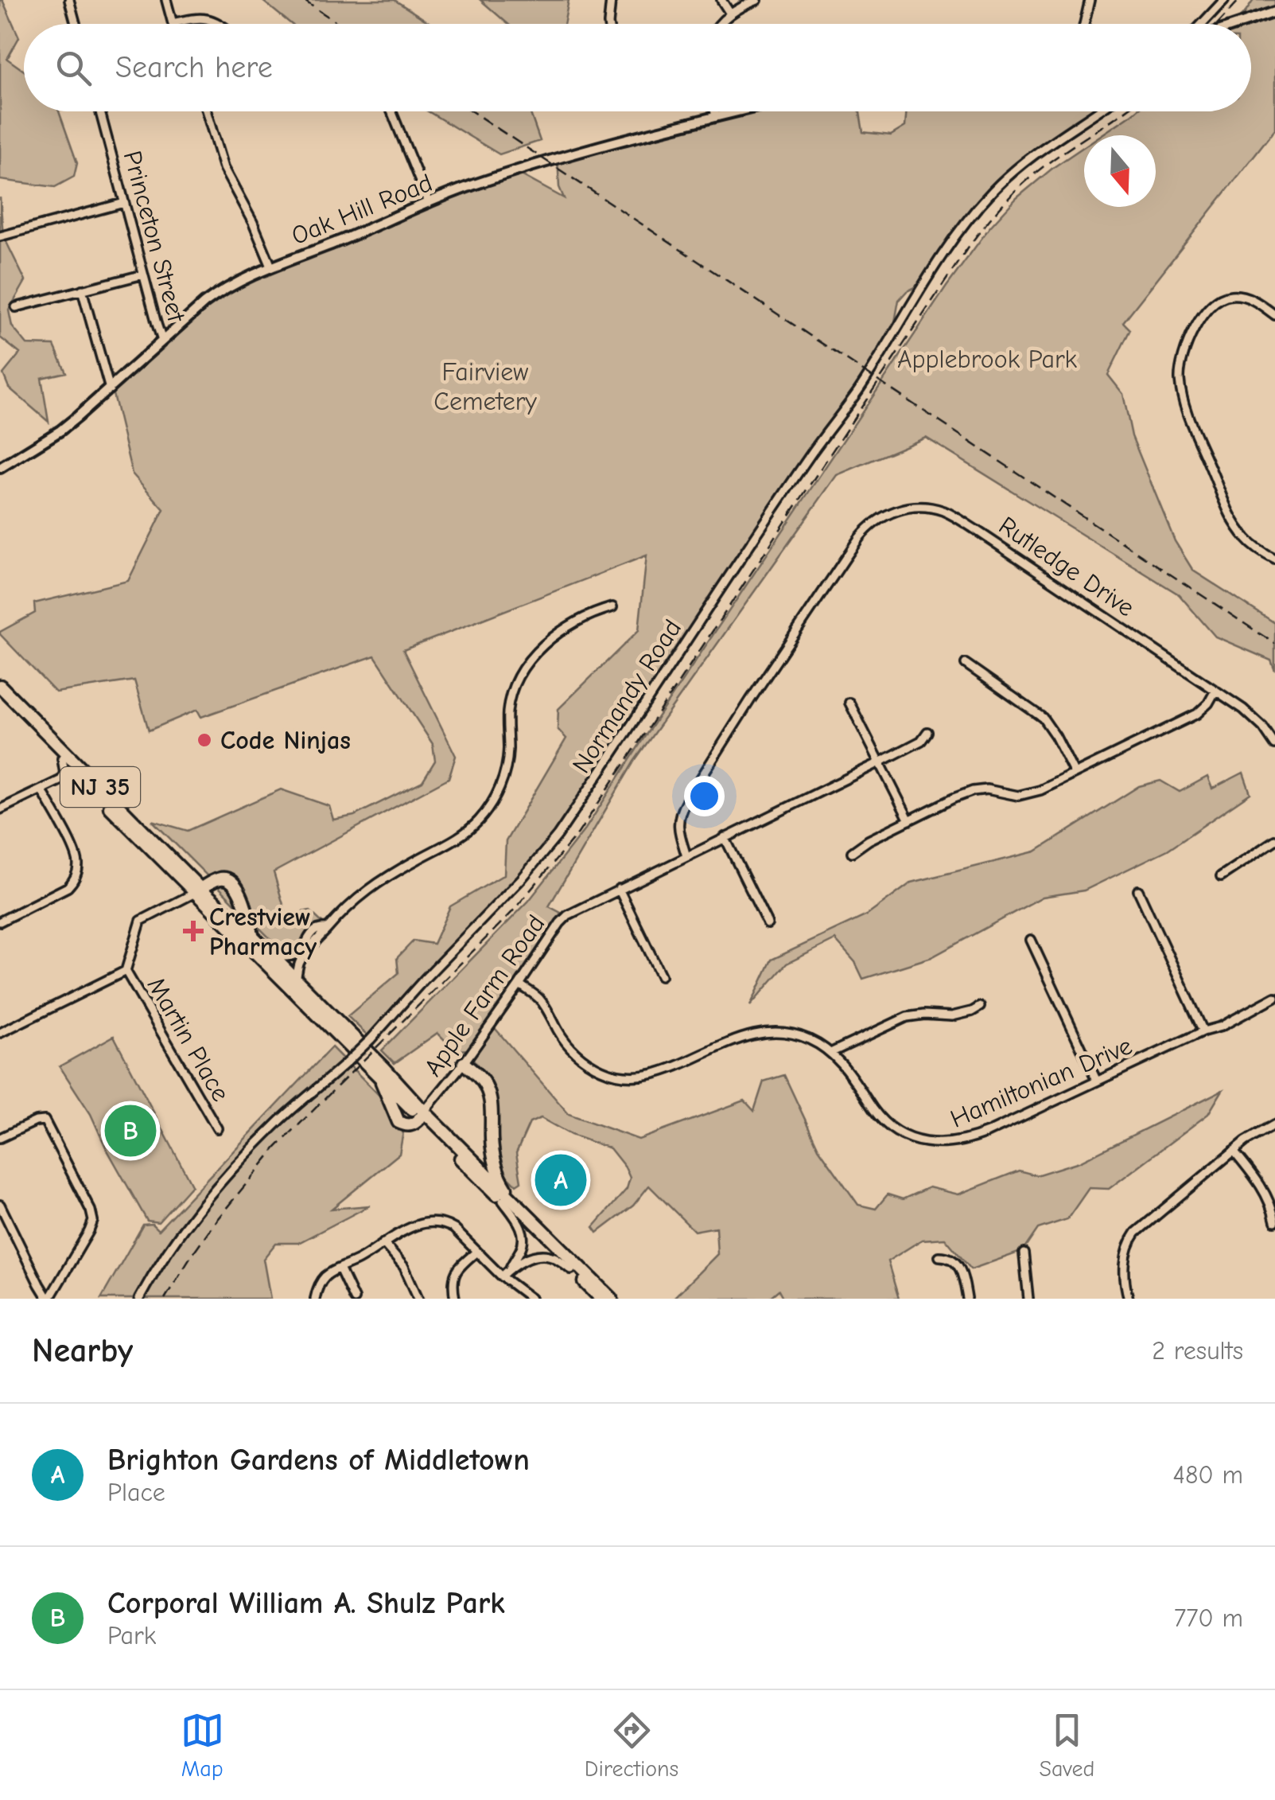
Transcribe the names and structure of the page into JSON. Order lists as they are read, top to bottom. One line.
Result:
{"streets":{"highway":["NJ 35"],"street":["Oak Hill Road","Princeton Street","Rutledge Drive","Normandy Road","Apple Farm Road","Martin Place","Hamiltonian Drive"]},"crossings":[["Oak Hill Road","Princeton Street"],["Rutledge Drive","Apple Farm Road"],["NJ 35","Apple Farm Road"],["Apple Farm Road","Hamiltonian Drive"]],"parks":["Applebrook Park","Fairview Cemetery"],"places":{"other":["Code Ninjas"],"health":["Crestview Pharmacy"]},"north":"bottom","page":{"search":"Search here","pins":["B","A"],"heading":["Nearby","2 results"],"list":[{"mark":"A","name":"Brighton Gardens of Middletown","note":"Place","value":"480 m"},{"mark":"B","name":"Corporal William A. Shulz Park","note":"Park","value":"770 m"}],"nav":["Map","Directions","Saved"]}}
